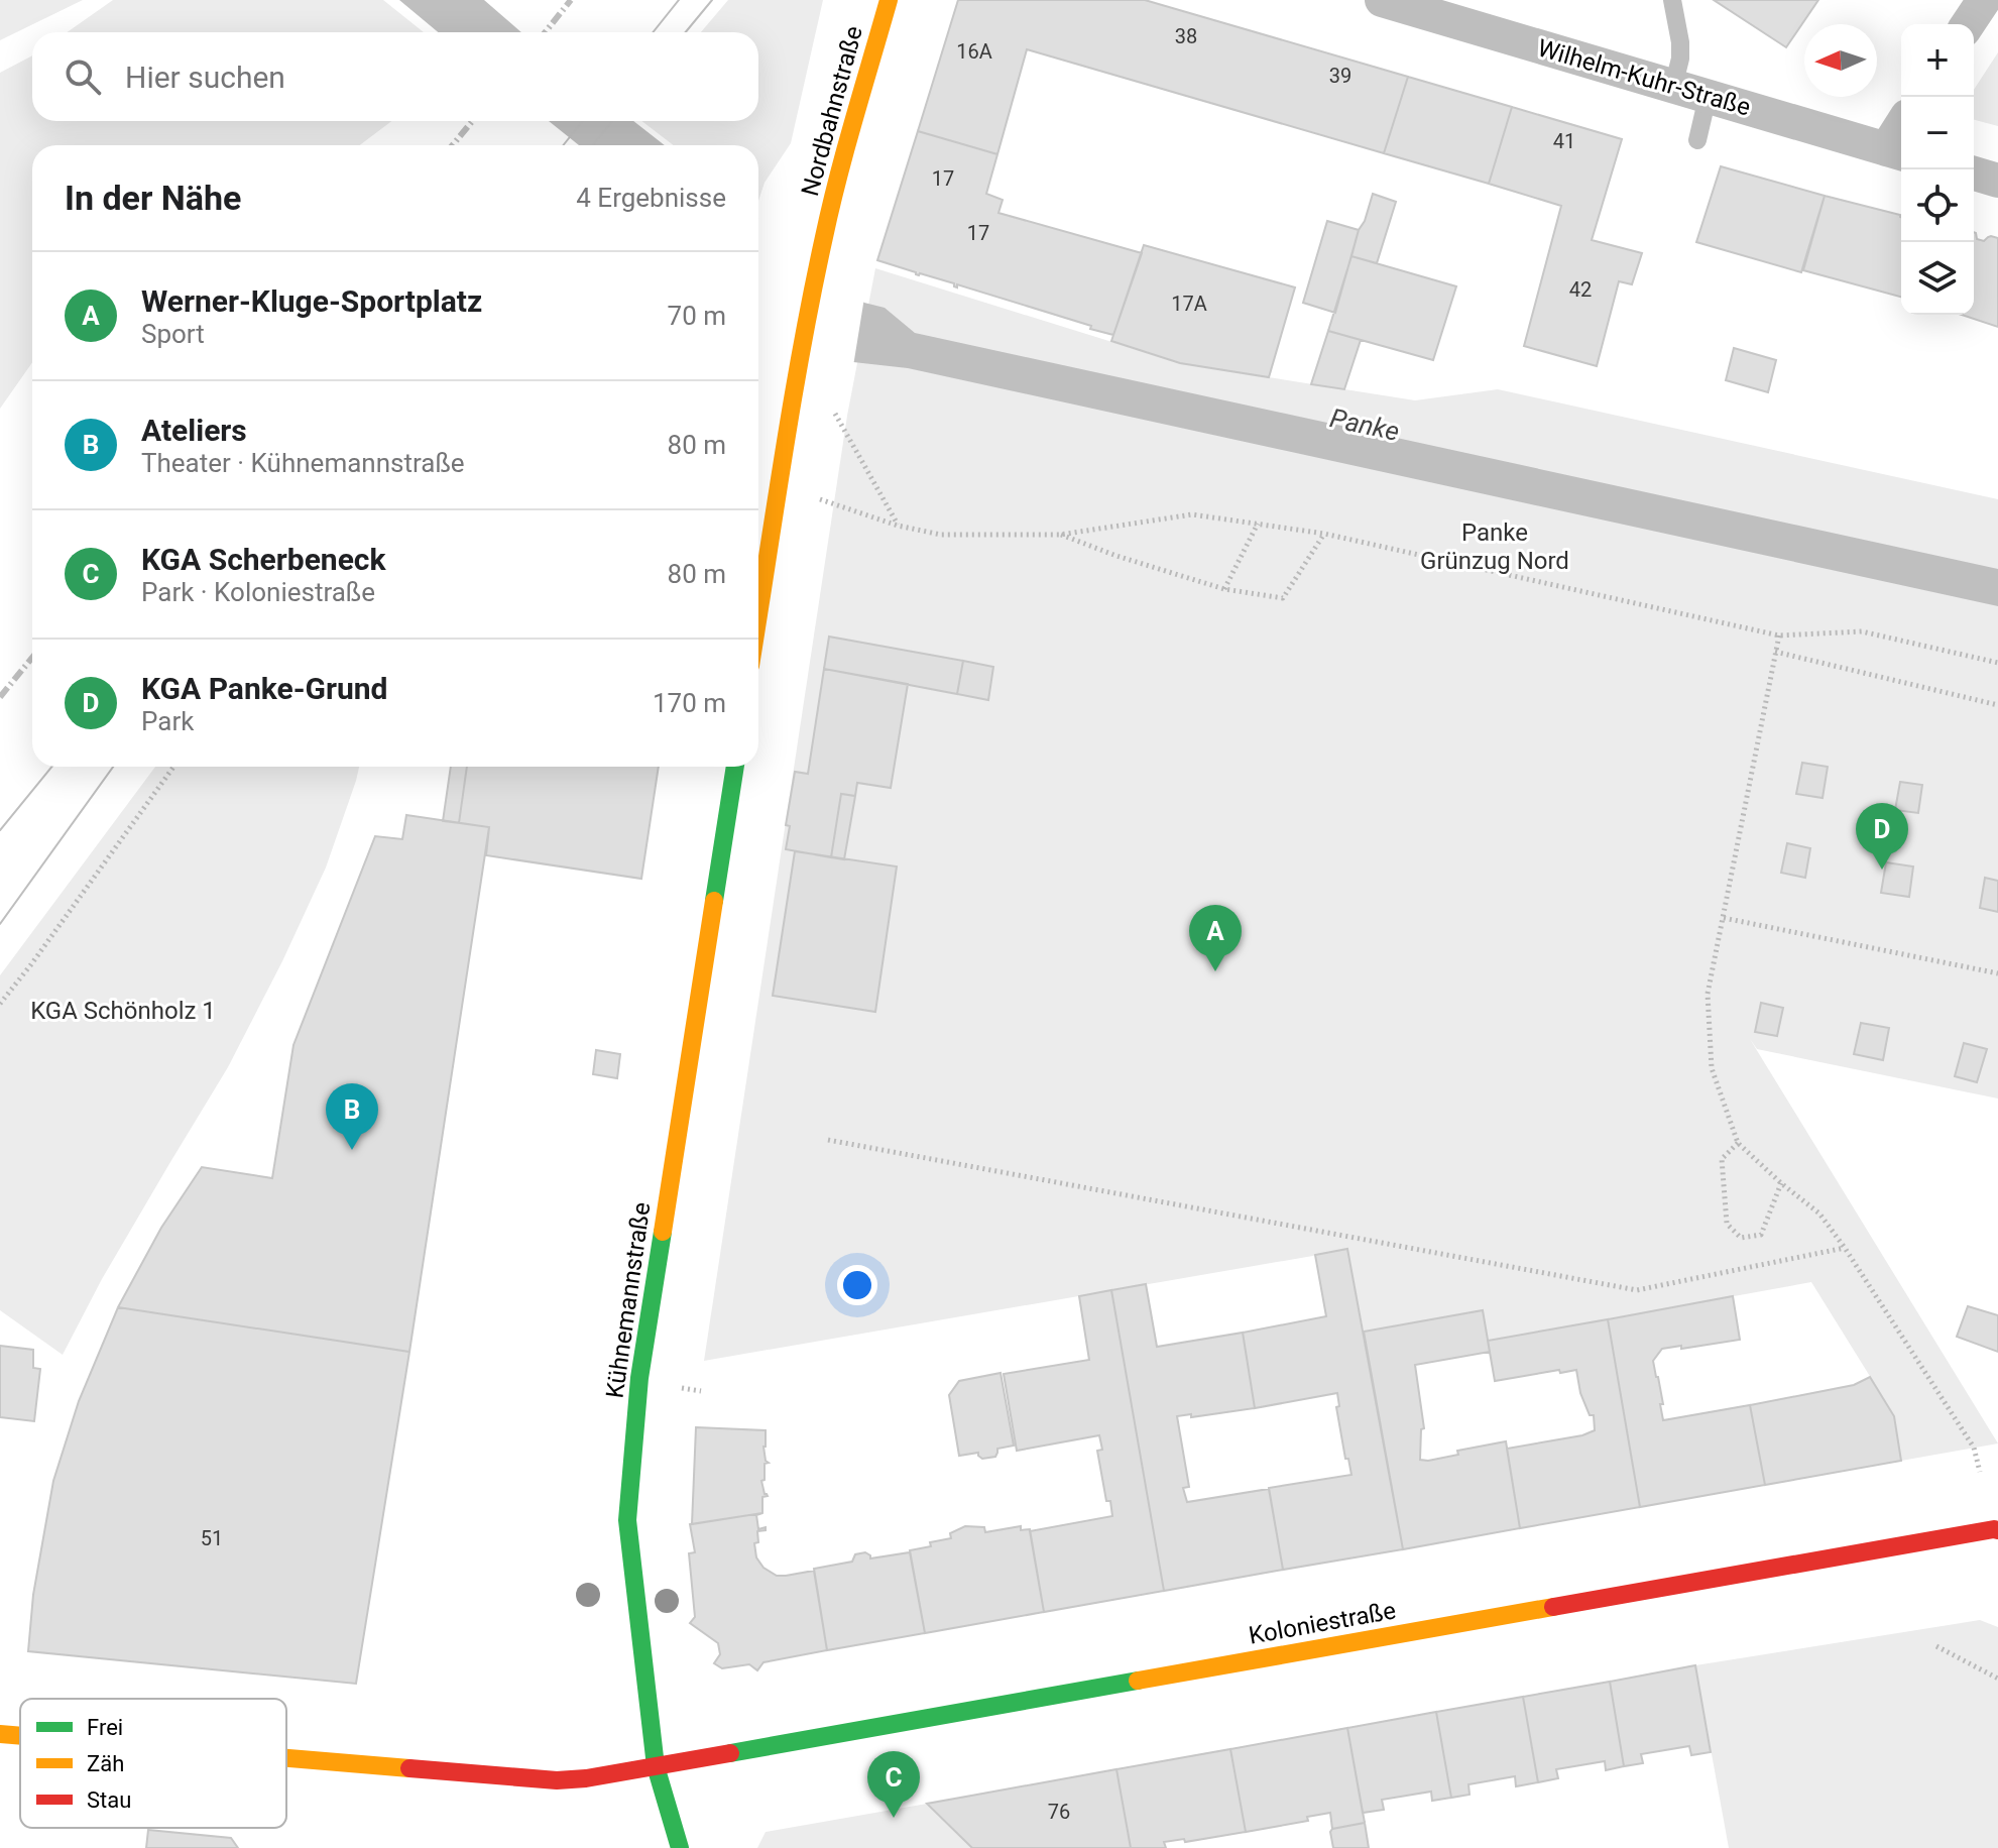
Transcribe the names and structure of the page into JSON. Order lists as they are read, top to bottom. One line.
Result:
{"streets":{"street":["Wilhelm-Kuhr-Straße","Nordbahnstraße","Kühnemannstraße","Koloniestraße"]},"crossings":[["Kühnemannstraße","Koloniestraße"]],"water":["Panke"],"parks":["Panke Grünzug Nord","KGA Schönholz 1"],"house_numbers":["38","16A","39","41","17","17","42","17A","51","76"],"legend":["Frei","Zäh","Stau"],"north":"left","page":{"map_buttons":["+","−"],"search":"Hier suchen","heading":["In der Nähe","4 Ergebnisse"],"list":[{"mark":"A","name":"Werner-Kluge-Sportplatz","note":"Sport","value":"70 m"},{"mark":"B","name":"Ateliers","note":"Theater · Kühnemannstraße","value":"80 m"},{"mark":"C","name":"KGA Scherbeneck","note":"Park · Koloniestraße","value":"80 m"},{"mark":"D","name":"KGA Panke-Grund","note":"Park","value":"170 m"}],"pins":["D","A","B","C"]}}
